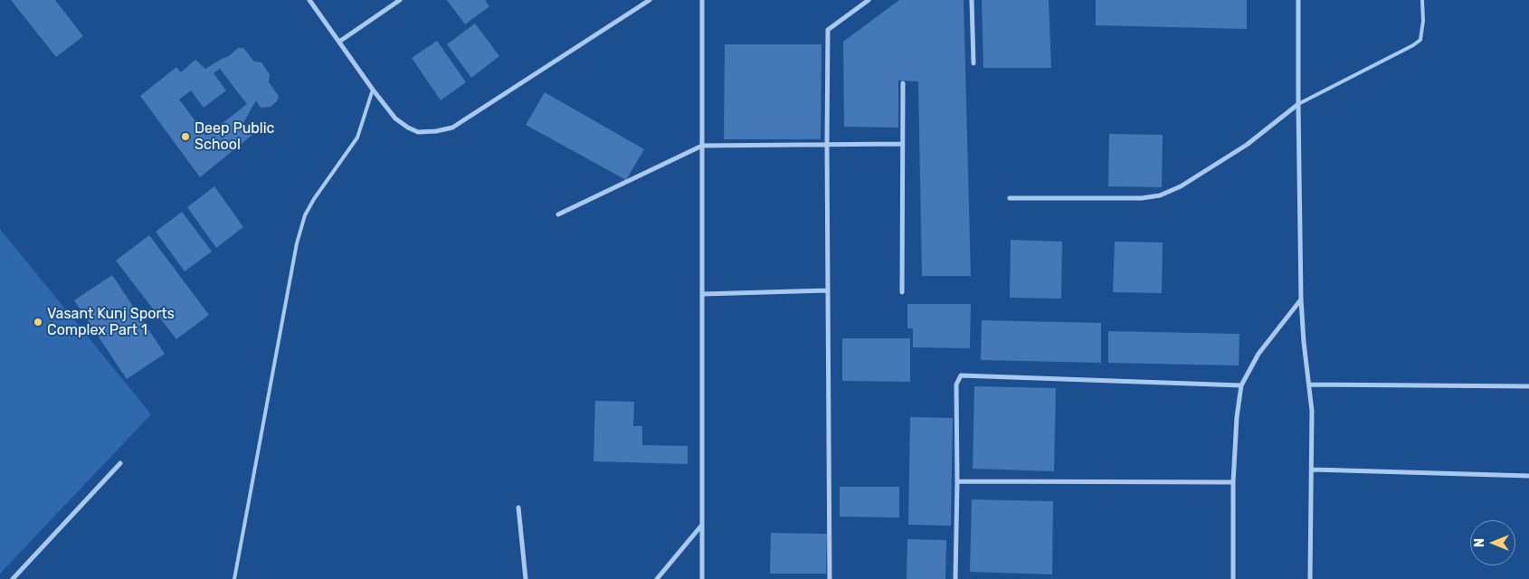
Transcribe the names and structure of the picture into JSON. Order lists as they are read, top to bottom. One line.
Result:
{"places":["Deep Public School","Vasant Kunj Sports Complex Part 1"],"north":"left"}
